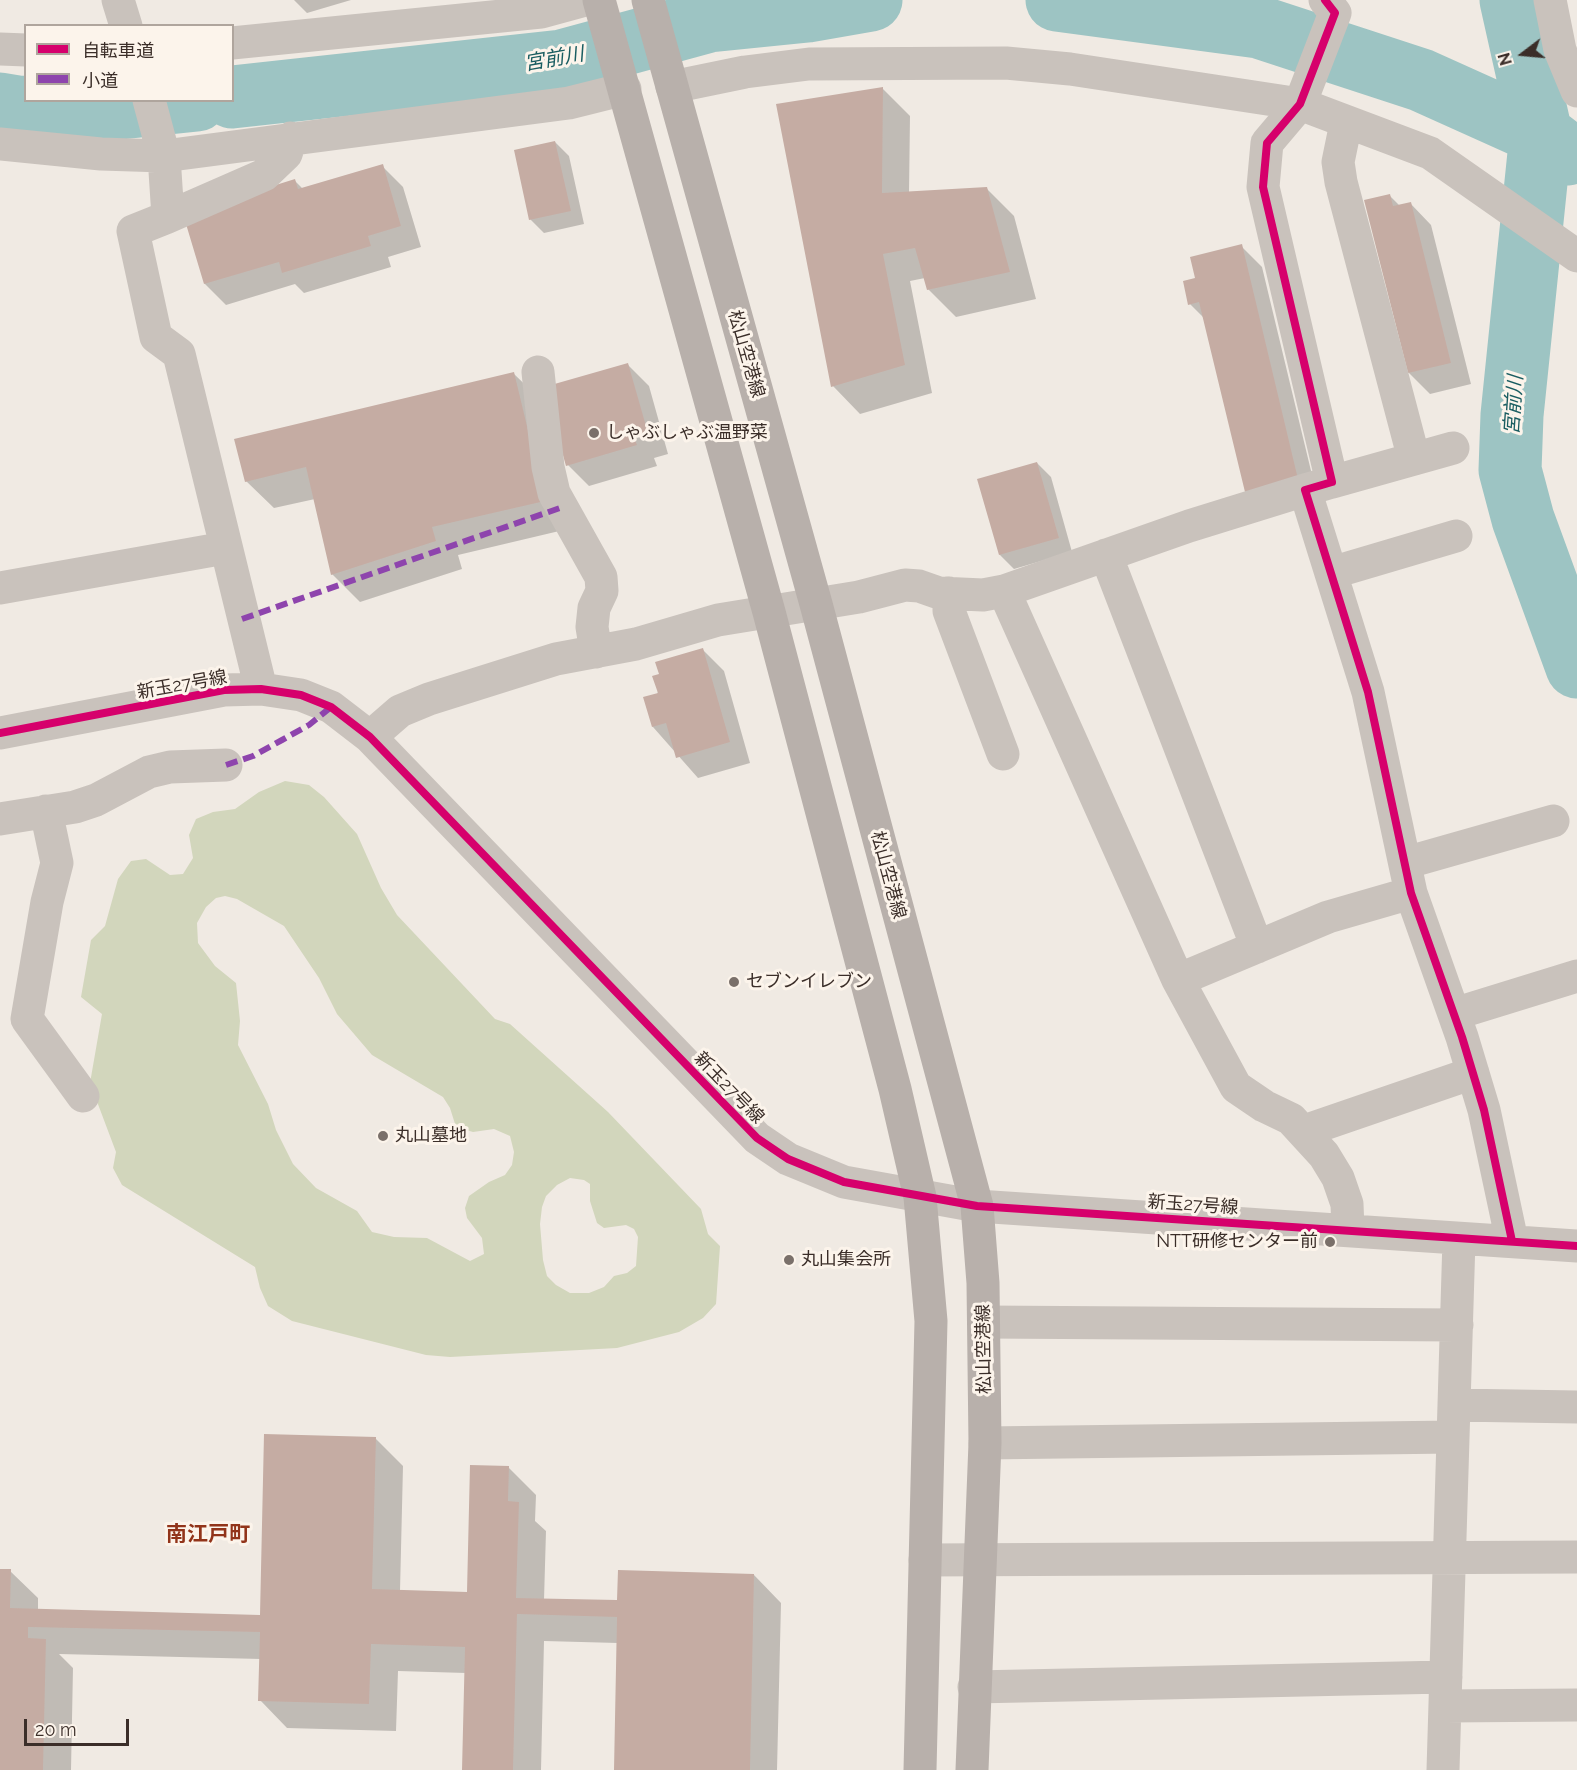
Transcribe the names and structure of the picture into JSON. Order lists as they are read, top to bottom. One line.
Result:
{"streets":{"main road":["松山空港線"],"street":["新玉27号線"]},"crossings":[["松山空港線","新玉27号線"]],"districts":["南江戸町"],"water":["宮前川"],"places":["しゃぶしゃぶ温野菜","セブンイレブン","丸山墓地","NTT研修センター前","丸山集会所"],"legend":["自転車道","小道"],"scale_bar":"20 m","north":"left"}
